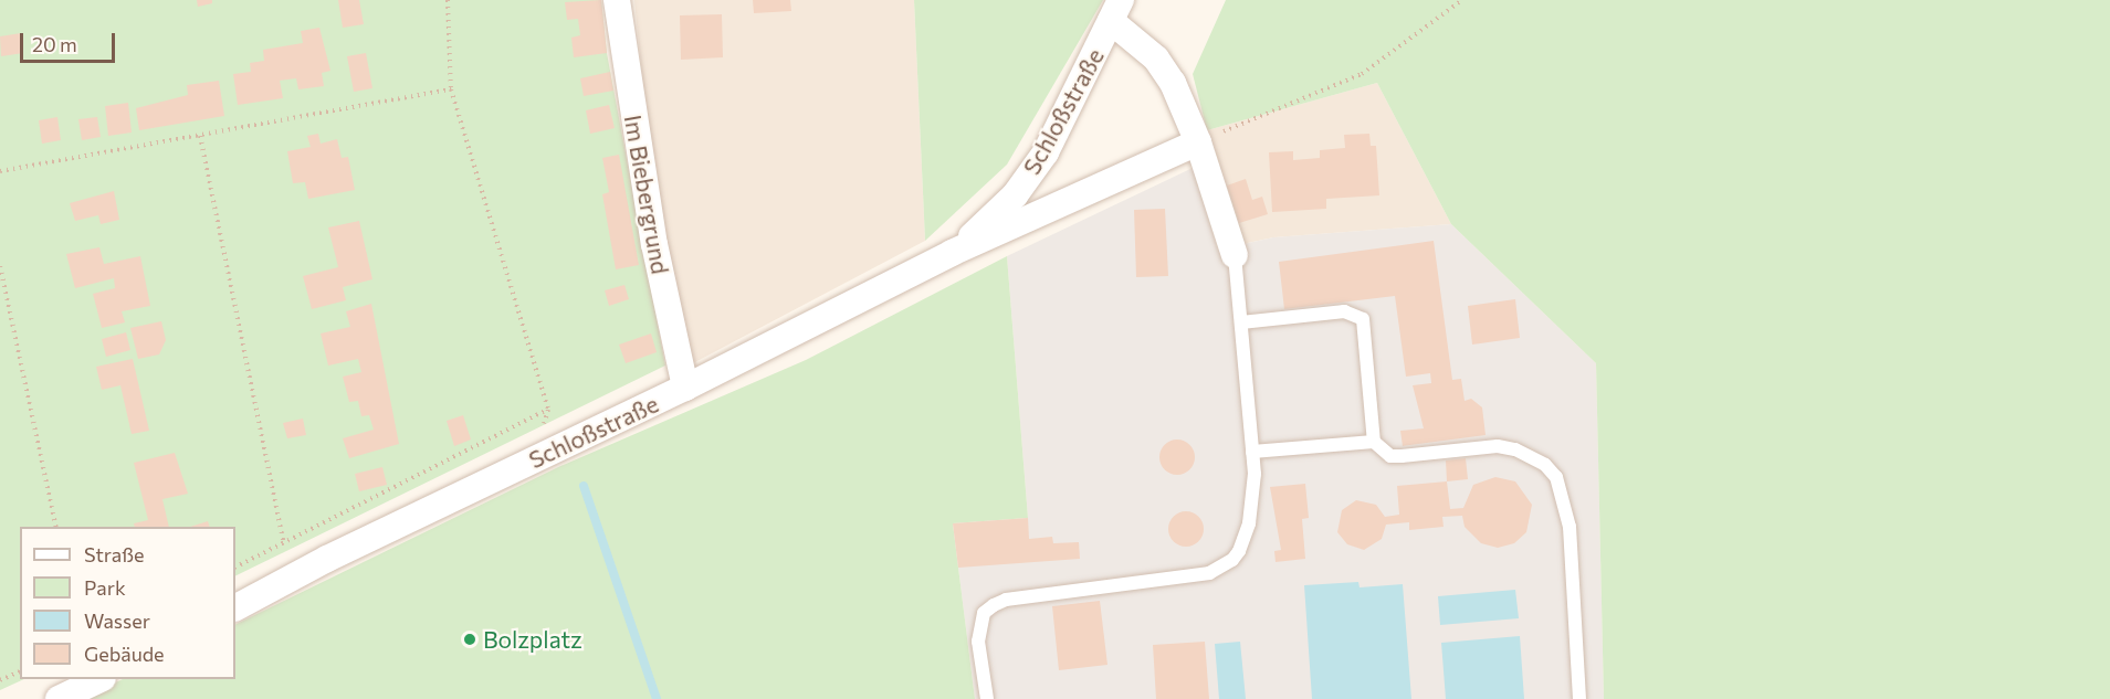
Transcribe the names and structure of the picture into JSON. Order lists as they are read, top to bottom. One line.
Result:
{"streets":{"street":["Schloßstraße","Im Biebergrund"]},"crossings":[["Schloßstraße","Im Biebergrund"]],"places":["Bolzplatz"],"legend":["Straße","Park","Wasser","Gebäude"],"scale_bar":"20 m"}
